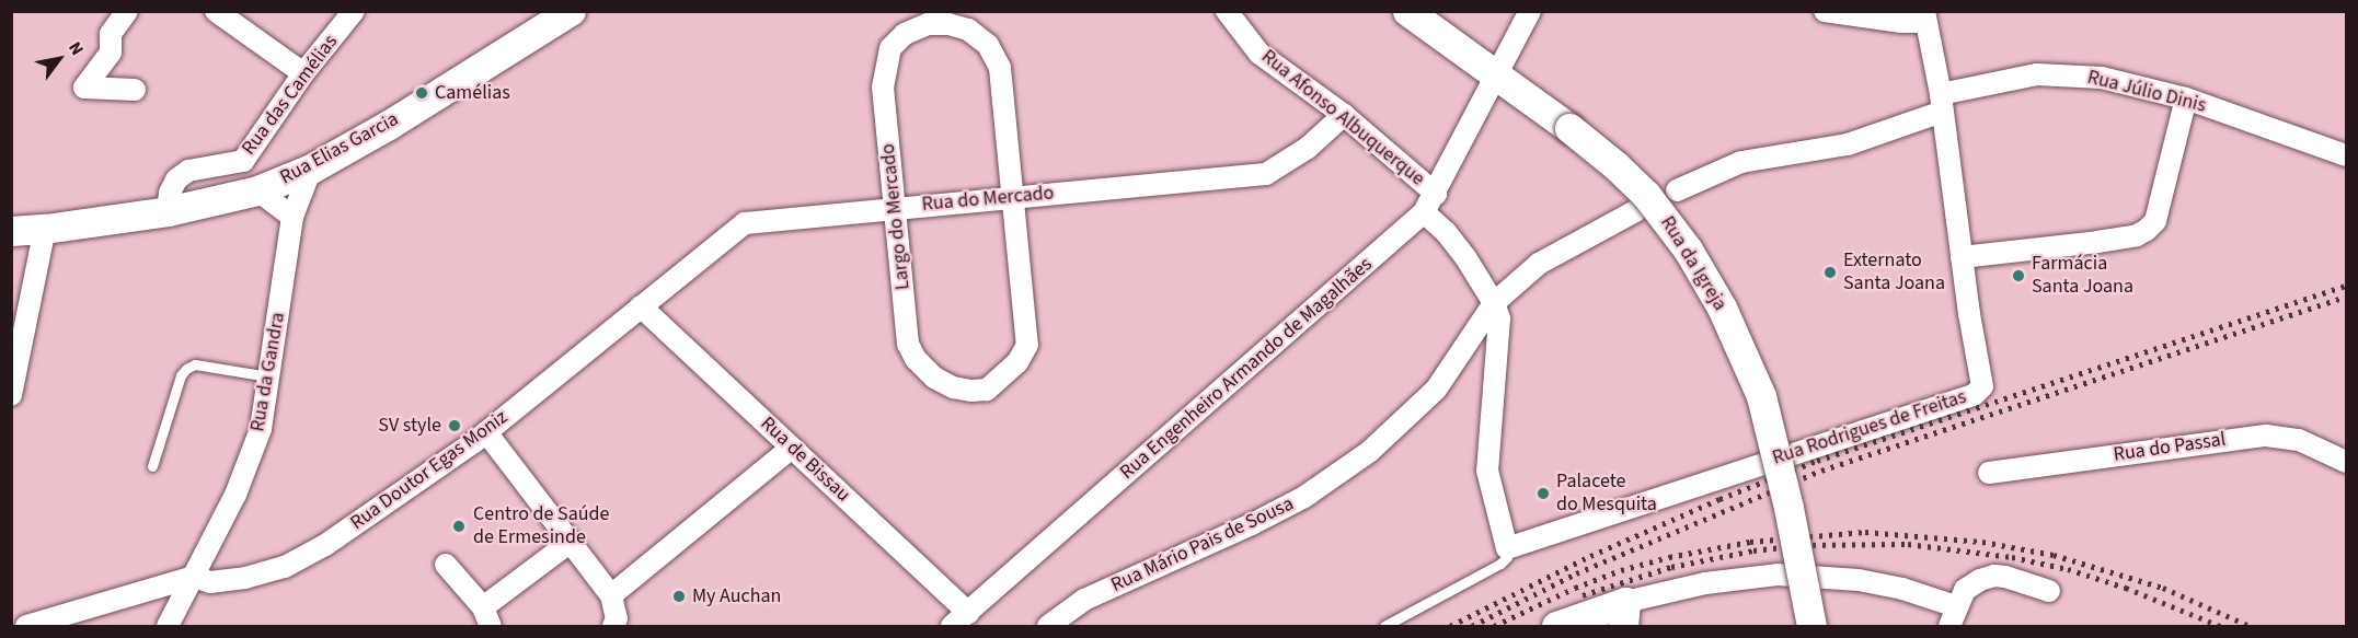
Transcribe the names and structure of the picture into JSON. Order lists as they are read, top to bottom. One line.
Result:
{"streets":{"main road":["Rua Elias Garcia","Rua da Igreja"],"street":["Rua Júlio Dinis","Rua das Camélias","Rua Afonso Albuquerque","Rua do Mercado","Largo do Mercado","Rua Engenheiro Armando de Magalhães","Rua da Gandra","Rua Rodrigues de Freitas","Rua do Passal","Rua de Bissau","Rua Doutor Egas Moniz","Rua Mário Pais de Sousa"]},"crossings":[["Rua Júlio Dinis","Rua Rodrigues de Freitas"],["Rua das Camélias","Rua Elias Garcia"],["Rua Afonso Albuquerque","Rua do Mercado"],["Rua Afonso Albuquerque","Rua Engenheiro Armando de Magalhães"],["Rua Elias Garcia","Rua da Gandra"],["Rua do Mercado","Largo do Mercado"],["Rua do Mercado","Rua de Bissau"],["Rua do Mercado","Rua Doutor Egas Moniz"],["Rua da Igreja","Rua Engenheiro Armando de Magalhães"],["Rua Engenheiro Armando de Magalhães","Rua de Bissau"],["Rua da Gandra","Rua Doutor Egas Moniz"],["Rua de Bissau","Rua Doutor Egas Moniz"]],"places":["Camélias","Externato Santa Joana","Farmácia Santa Joana","SV style","Palacete do Mesquita","Centro de Saúde de Ermesinde","My Auchan"],"north":"top right"}
